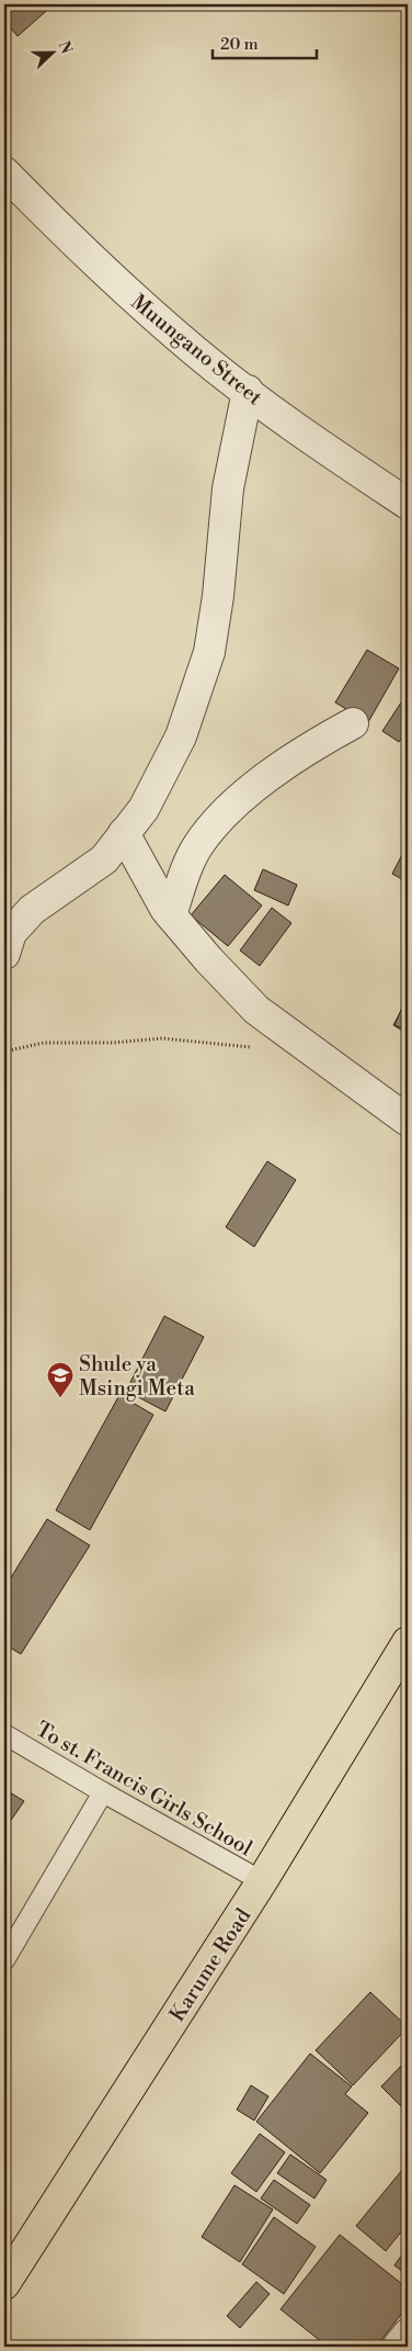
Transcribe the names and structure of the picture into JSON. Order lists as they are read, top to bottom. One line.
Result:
{"streets":{"highway":["Karume Road"],"street":["Muungano Street"],"lane":["To st. Francis Girls School"]},"crossings":[["To st. Francis Girls School","Karume Road"]],"places":{"school or university":["Shule ya Msingi Meta"]},"scale_bar":"20 m","north":"right"}
